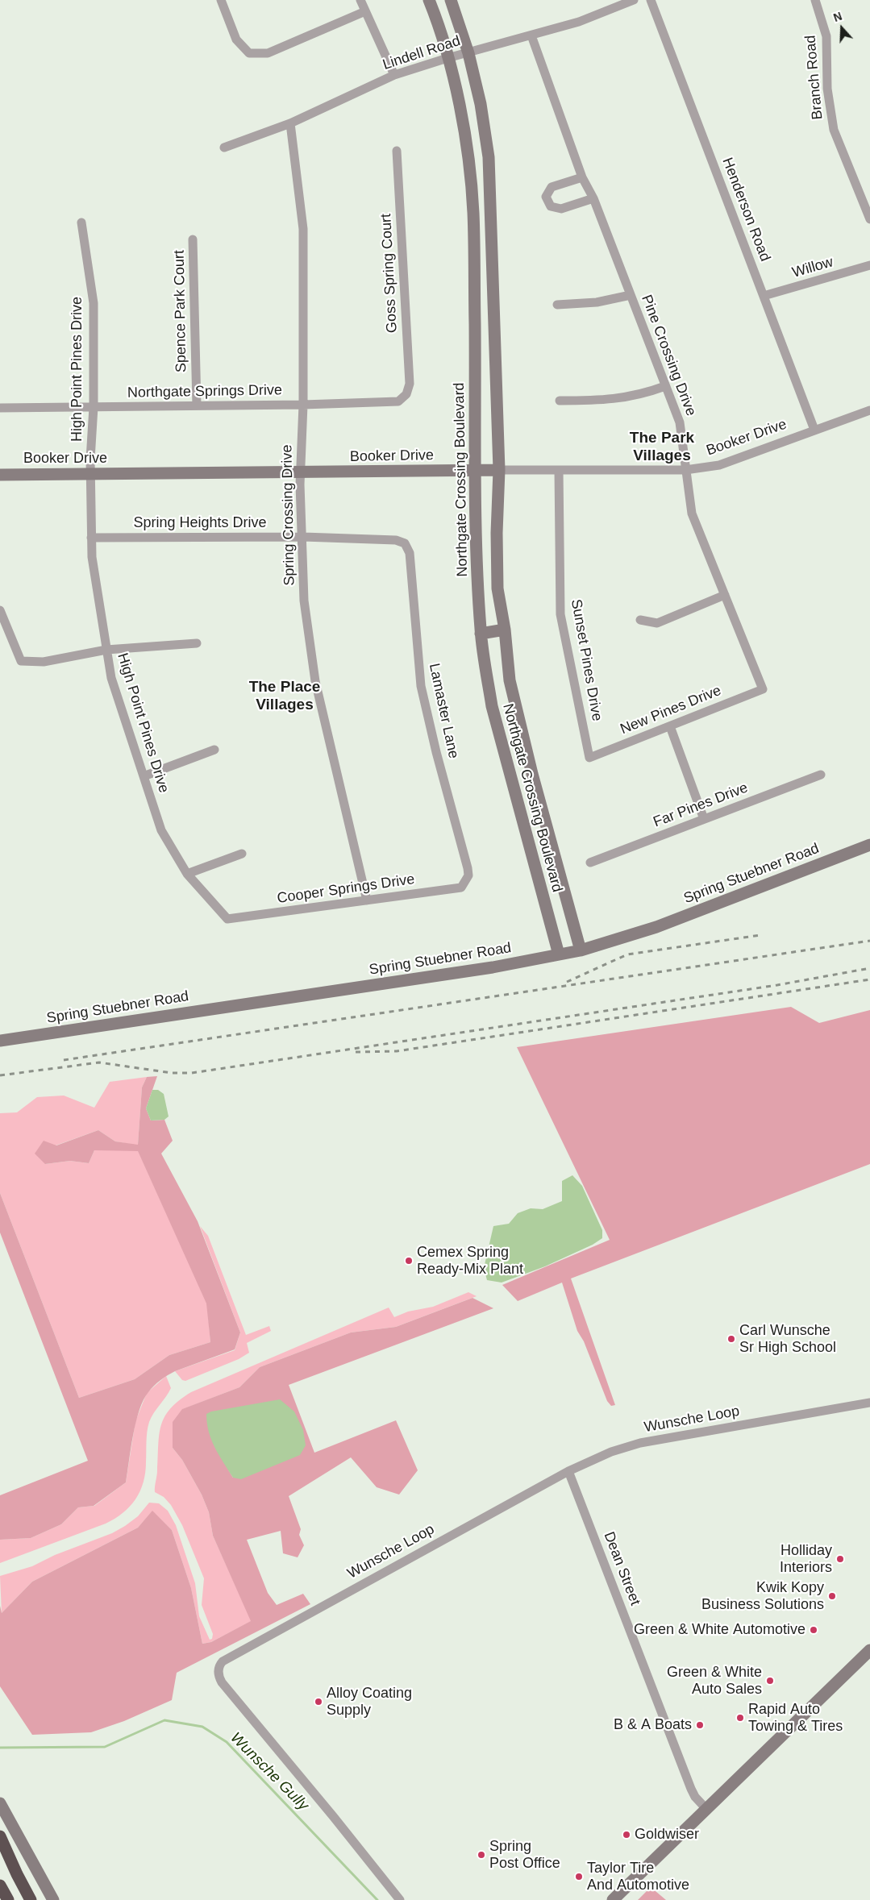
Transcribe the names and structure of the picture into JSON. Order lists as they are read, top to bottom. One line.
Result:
{"streets":{"main road":["Booker Drive","Northgate Crossing Boulevard","Spring Stuebner Road"],"street":["Lindell Road","Branch Road","Henderson Road","Willow","Goss Spring Court","Spence Park Court","Pine Crossing Drive","High Point Pines Drive","Northgate Springs Drive","Spring Crossing Drive","Spring Heights Drive","Sunset Pines Drive","New Pines Drive","Lamaster Lane","Far Pines Drive","Cooper Springs Drive","Wunsche Loop","Dean Street"]},"crossings":[["Lindell Road","Pine Crossing Drive"],["Lindell Road","Northgate Crossing Boulevard"],["Lindell Road","Spring Crossing Drive"],["Henderson Road","Willow"],["Henderson Road","Booker Drive"],["Goss Spring Court","Northgate Springs Drive"],["Spence Park Court","Northgate Springs Drive"],["Pine Crossing Drive","Booker Drive"],["Pine Crossing Drive","New Pines Drive"],["High Point Pines Drive","Northgate Springs Drive"],["High Point Pines Drive","Booker Drive"],["High Point Pines Drive","Spring Heights Drive"],["High Point Pines Drive","Cooper Springs Drive"],["Northgate Springs Drive","Spring Crossing Drive"],["Booker Drive","Northgate Crossing Boulevard"],["Booker Drive","Spring Crossing Drive"],["Booker Drive","Sunset Pines Drive"],["Northgate Crossing Boulevard","Spring Stuebner Road"],["Spring Crossing Drive","Spring Heights Drive"],["Spring Crossing Drive","Cooper Springs Drive"],["Spring Heights Drive","Lamaster Lane"],["Sunset Pines Drive","New Pines Drive"],["Lamaster Lane","Cooper Springs Drive"],["Wunsche Loop","Dean Street"]],"districts":["The Park Villages","The Place Villages"],"water":["Wunsche Gully"],"places":["Cemex Spring Ready-Mix Plant","Carl Wunsche Sr High School","Holliday Interiors","Kwik Kopy Business Solutions","Green & White Automotive","Green & White Auto Sales","Alloy Coating Supply","Rapid Auto Towing & Tires","B & A Boats","Goldwiser","Spring Post Office","Taylor Tire And Automotive"],"north":"top"}
